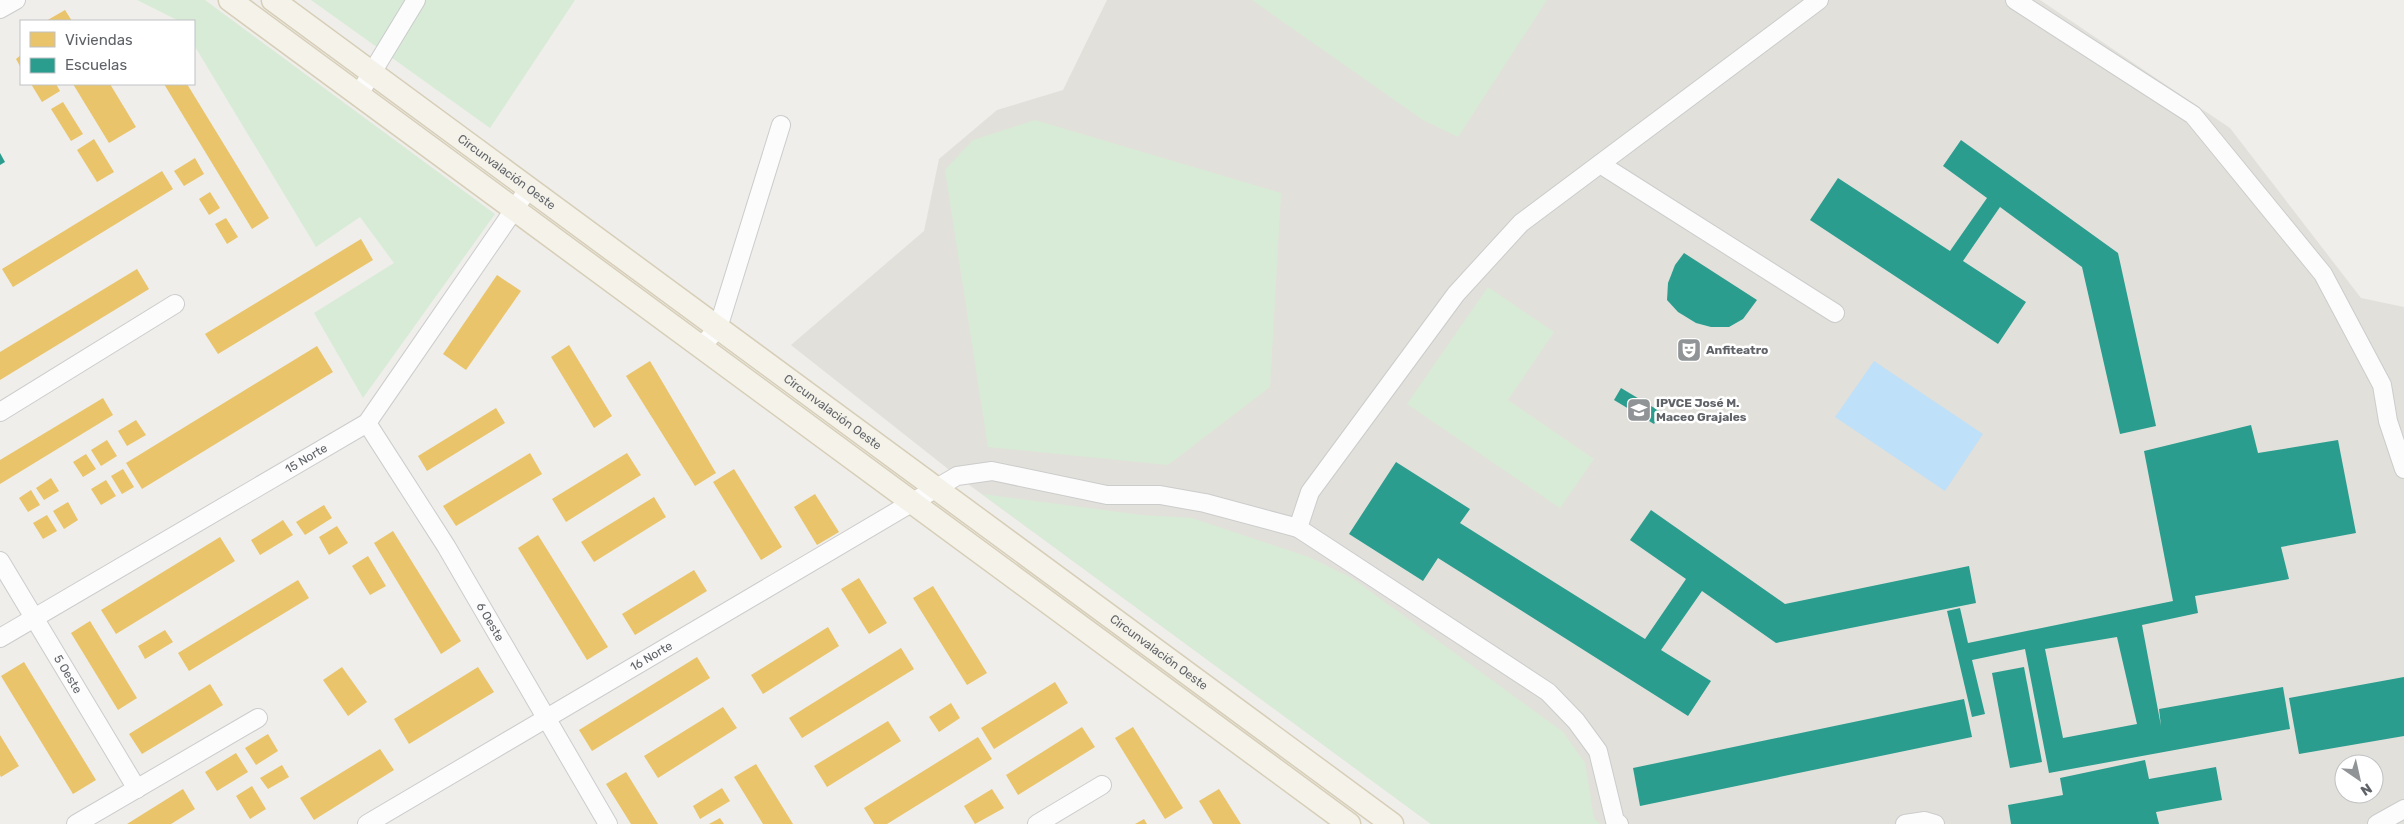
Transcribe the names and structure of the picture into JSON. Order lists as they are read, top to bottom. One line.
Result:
{"streets":{"main road":["Circunvalación Oeste"],"street":["15 Norte","6 Oeste","16 Norte","5 Oeste"]},"crossings":[["Circunvalación Oeste","15 Norte"],["Circunvalación Oeste","16 Norte"],["15 Norte","6 Oeste"],["15 Norte","5 Oeste"],["6 Oeste","16 Norte"]],"places":{"theatre":["Anfiteatro"],"school or university":["IPVCE José M. Maceo Grajales"]},"legend":["Viviendas","Escuelas"],"north":"bottom right"}
